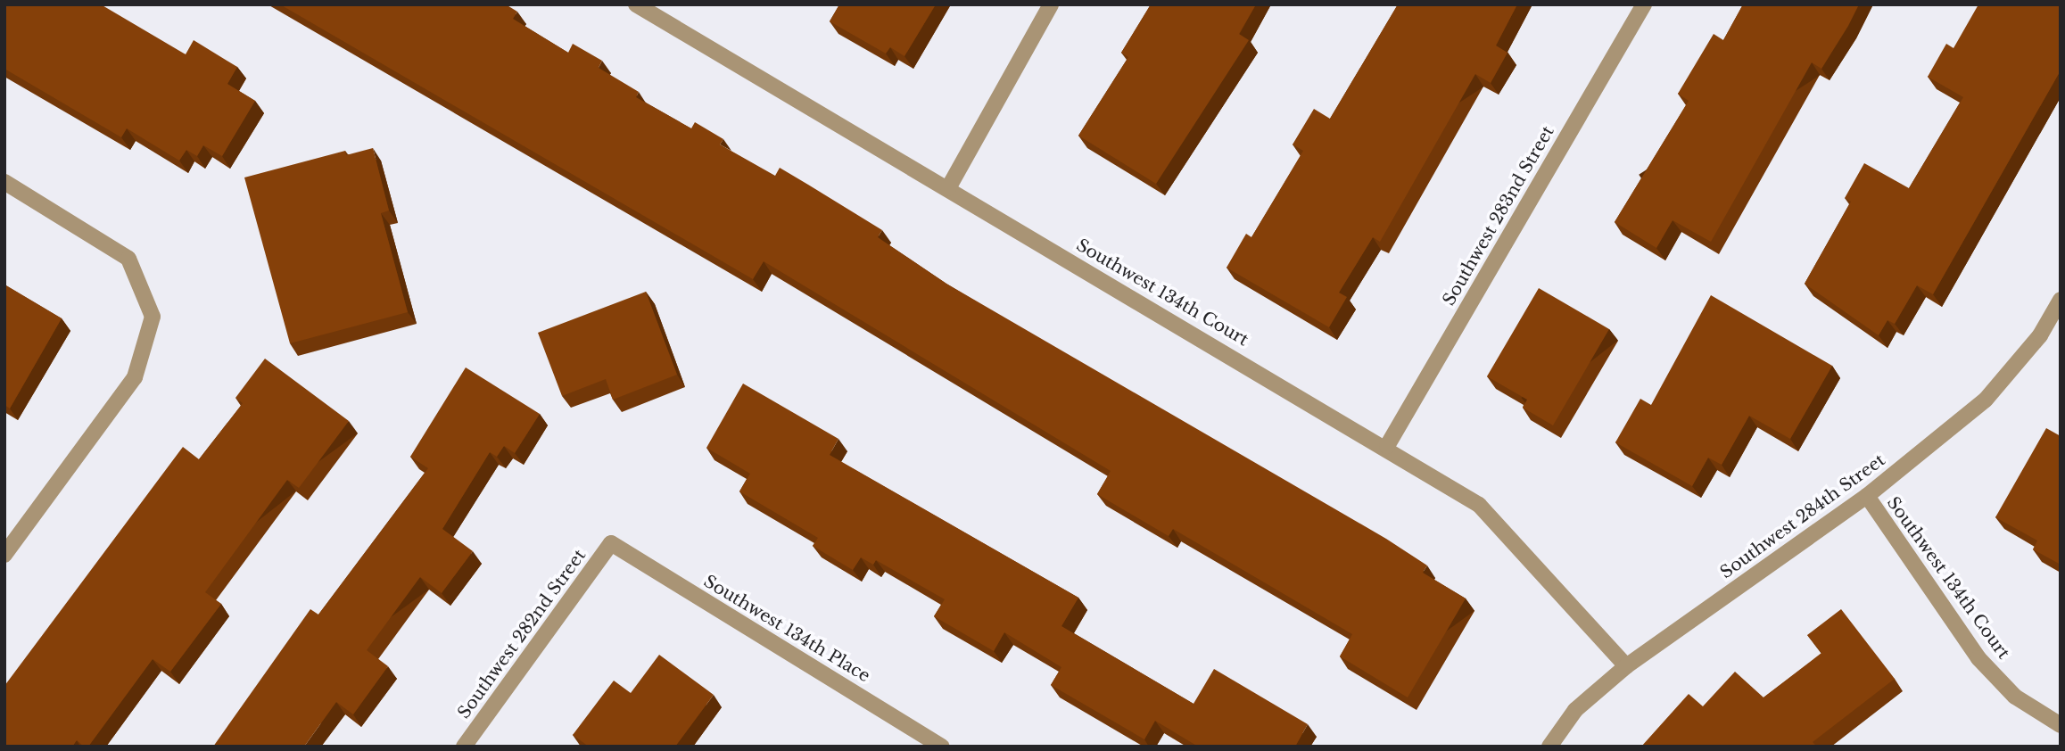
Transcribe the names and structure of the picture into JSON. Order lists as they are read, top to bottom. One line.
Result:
{"streets":{"street":["Southwest 283nd Street","Southwest 134th Court","Southwest 284th Street","Southwest 134th Place","Southwest 282nd Street"]},"crossings":[["Southwest 283nd Street","Southwest 134th Court"],["Southwest 134th Court","Southwest 284th Street"],["Southwest 134th Place","Southwest 282nd Street"]]}
